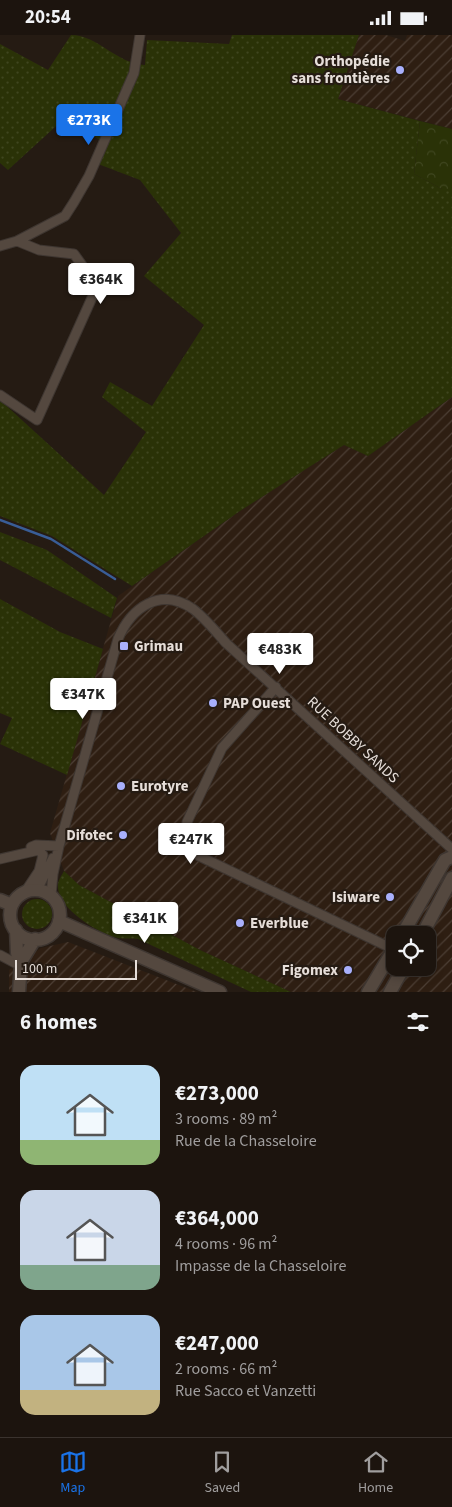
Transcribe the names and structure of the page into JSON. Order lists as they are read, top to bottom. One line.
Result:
{"streets":{"street":["RUE BOBBY SANDS"]},"places":{"other":["Orthopédie sans frontières","PAP Ouest","Eurotyre","Difotec","Isiware","Everblue","Figomex"],"transit":["Grimau"]},"scale_bar":"100 m","page":{"status":"20:54","price":["€273K","€364K","€483K","€347K","€247K","€341K"],"scale":"100 m","heading":"6 homes","list":[{"name":"€273,000","note":"3 rooms · 89 m² · Rue de la Chasseloire"},{"name":"€364,000","note":"4 rooms · 96 m² · Impasse de la Chasseloire"},{"name":"€247,000","note":"2 rooms · 66 m² · Rue Sacco et Vanzetti"}],"tabs":["Map","Saved","Home"]}}
